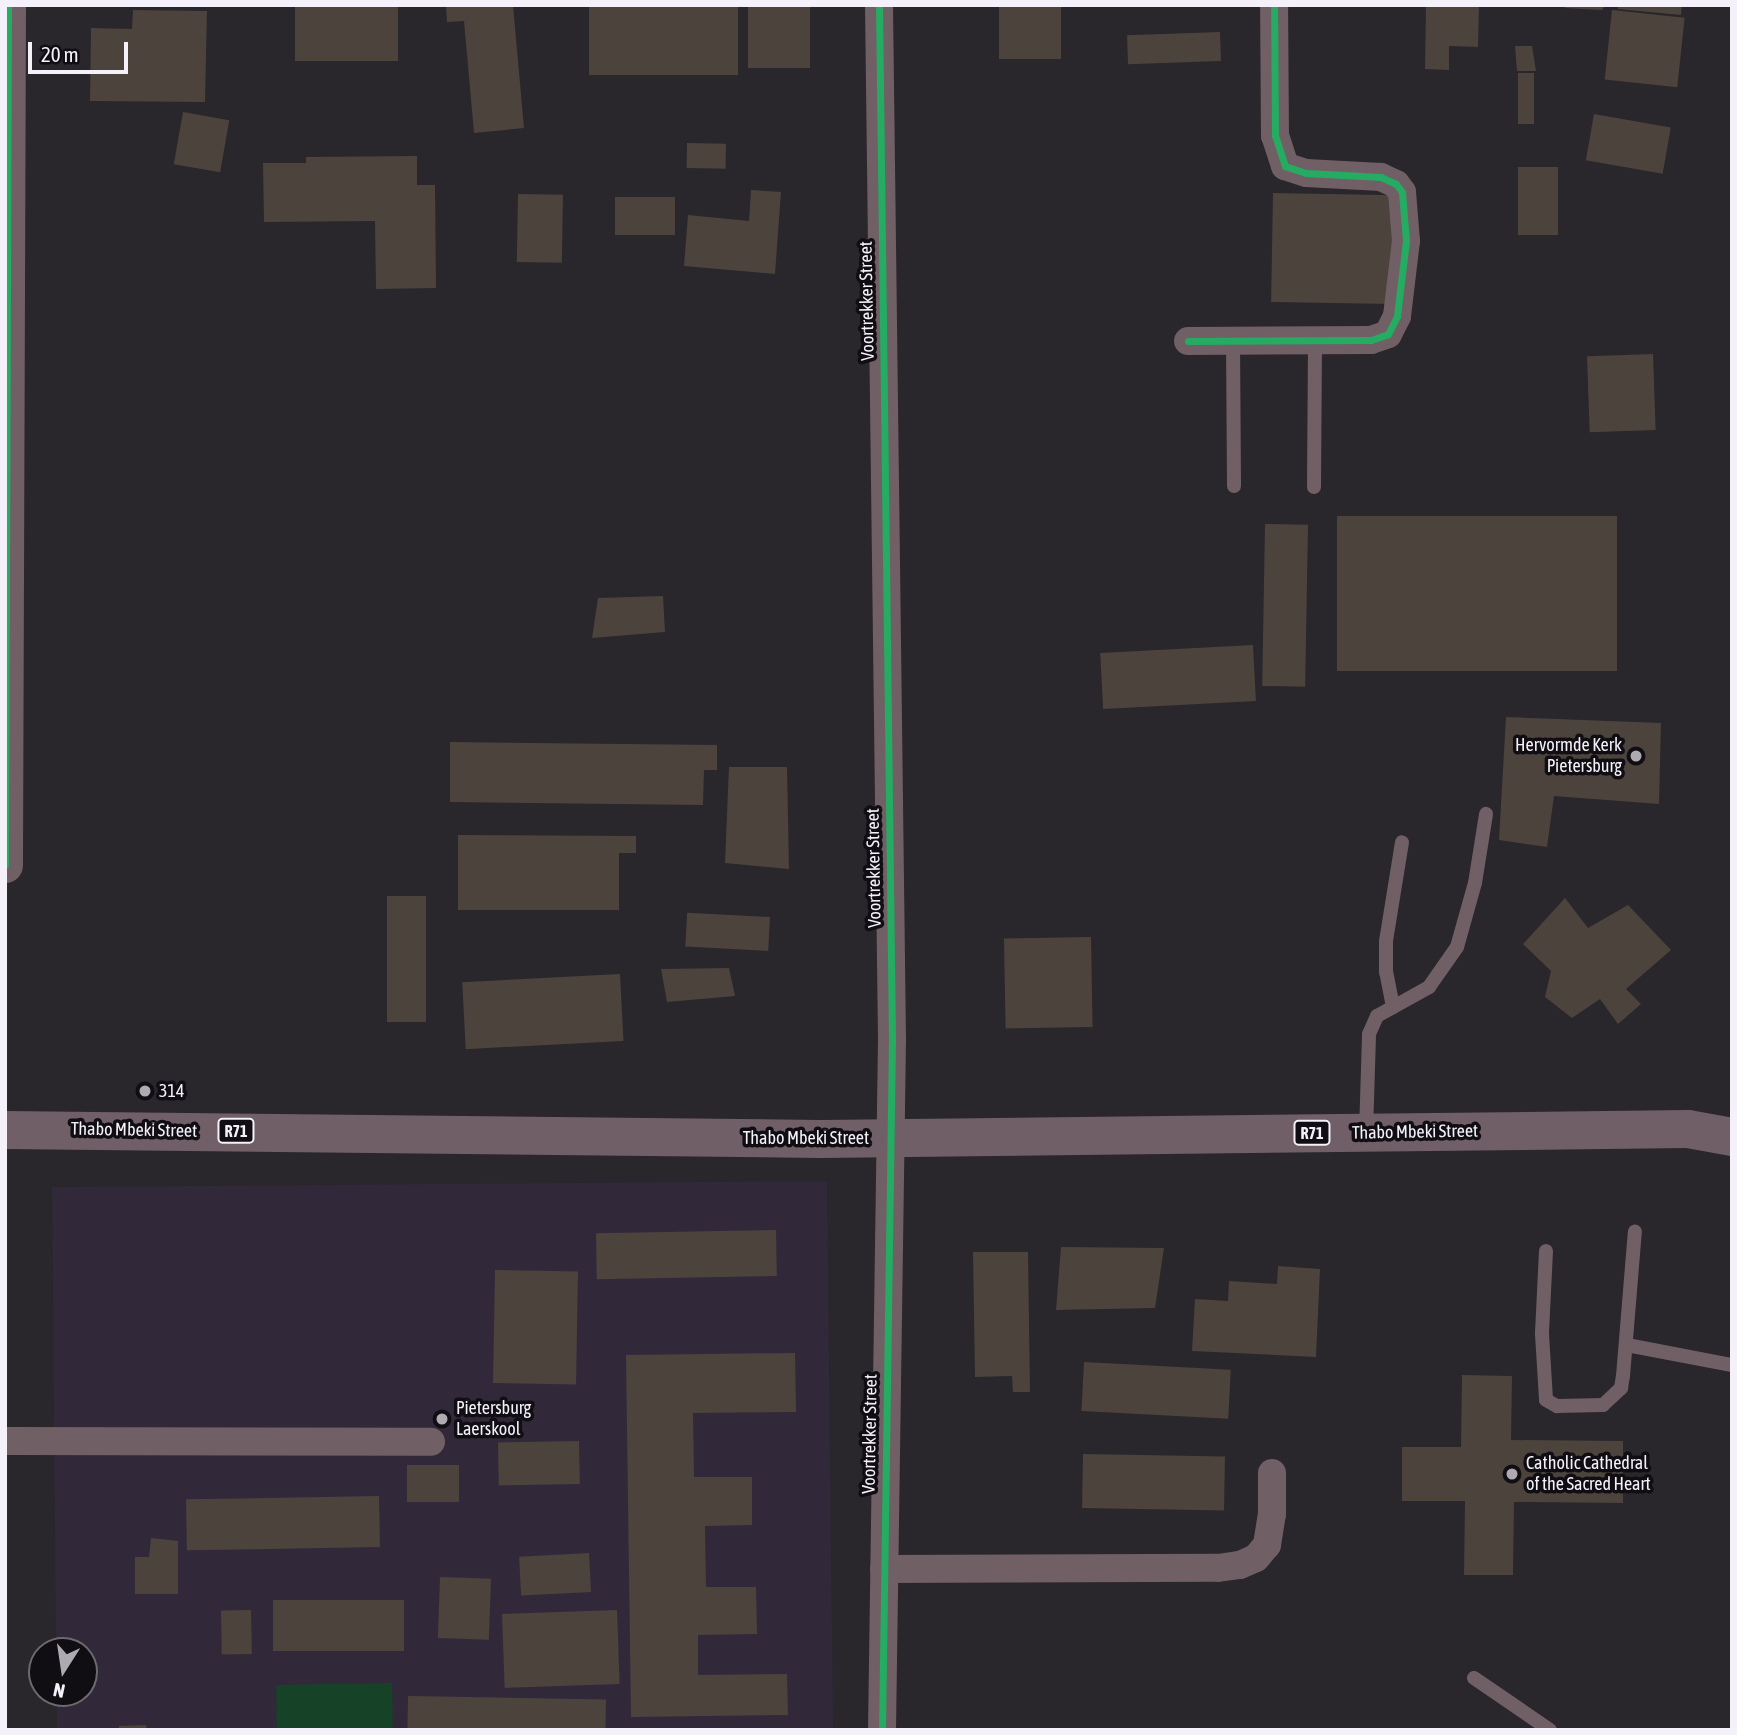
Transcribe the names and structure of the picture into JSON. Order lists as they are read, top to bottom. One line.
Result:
{"streets":{"main road":["Thabo Mbeki Street","R71"],"street":["Voortrekker Street"]},"crossings":[["Voortrekker Street","Thabo Mbeki Street"]],"places":["Hervormde Kerk Pietersburg","314","Pietersburg Laerskool","Catholic Cathedral of the Sacred Heart"],"scale_bar":"20 m","north":"bottom"}
